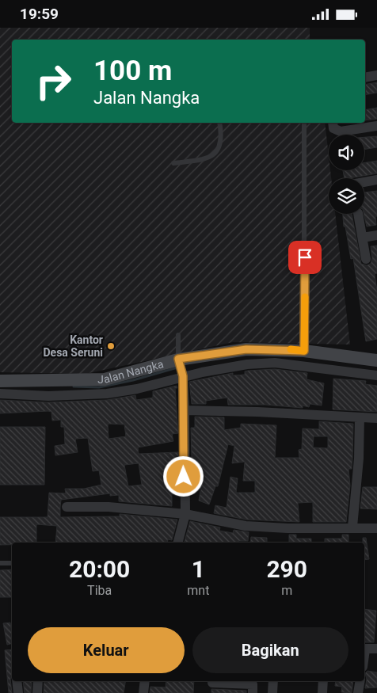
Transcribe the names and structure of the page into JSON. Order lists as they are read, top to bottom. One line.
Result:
{"streets":{"street":["Jalan Nangka"]},"places":["Kantor Desa Seruni"],"page":{"status":"19:59","turn":["100 m","Jalan Nangka"],"eta":["20:00","Tiba","1","mnt","290","m"],"buttons":["Keluar","Bagikan"]}}
